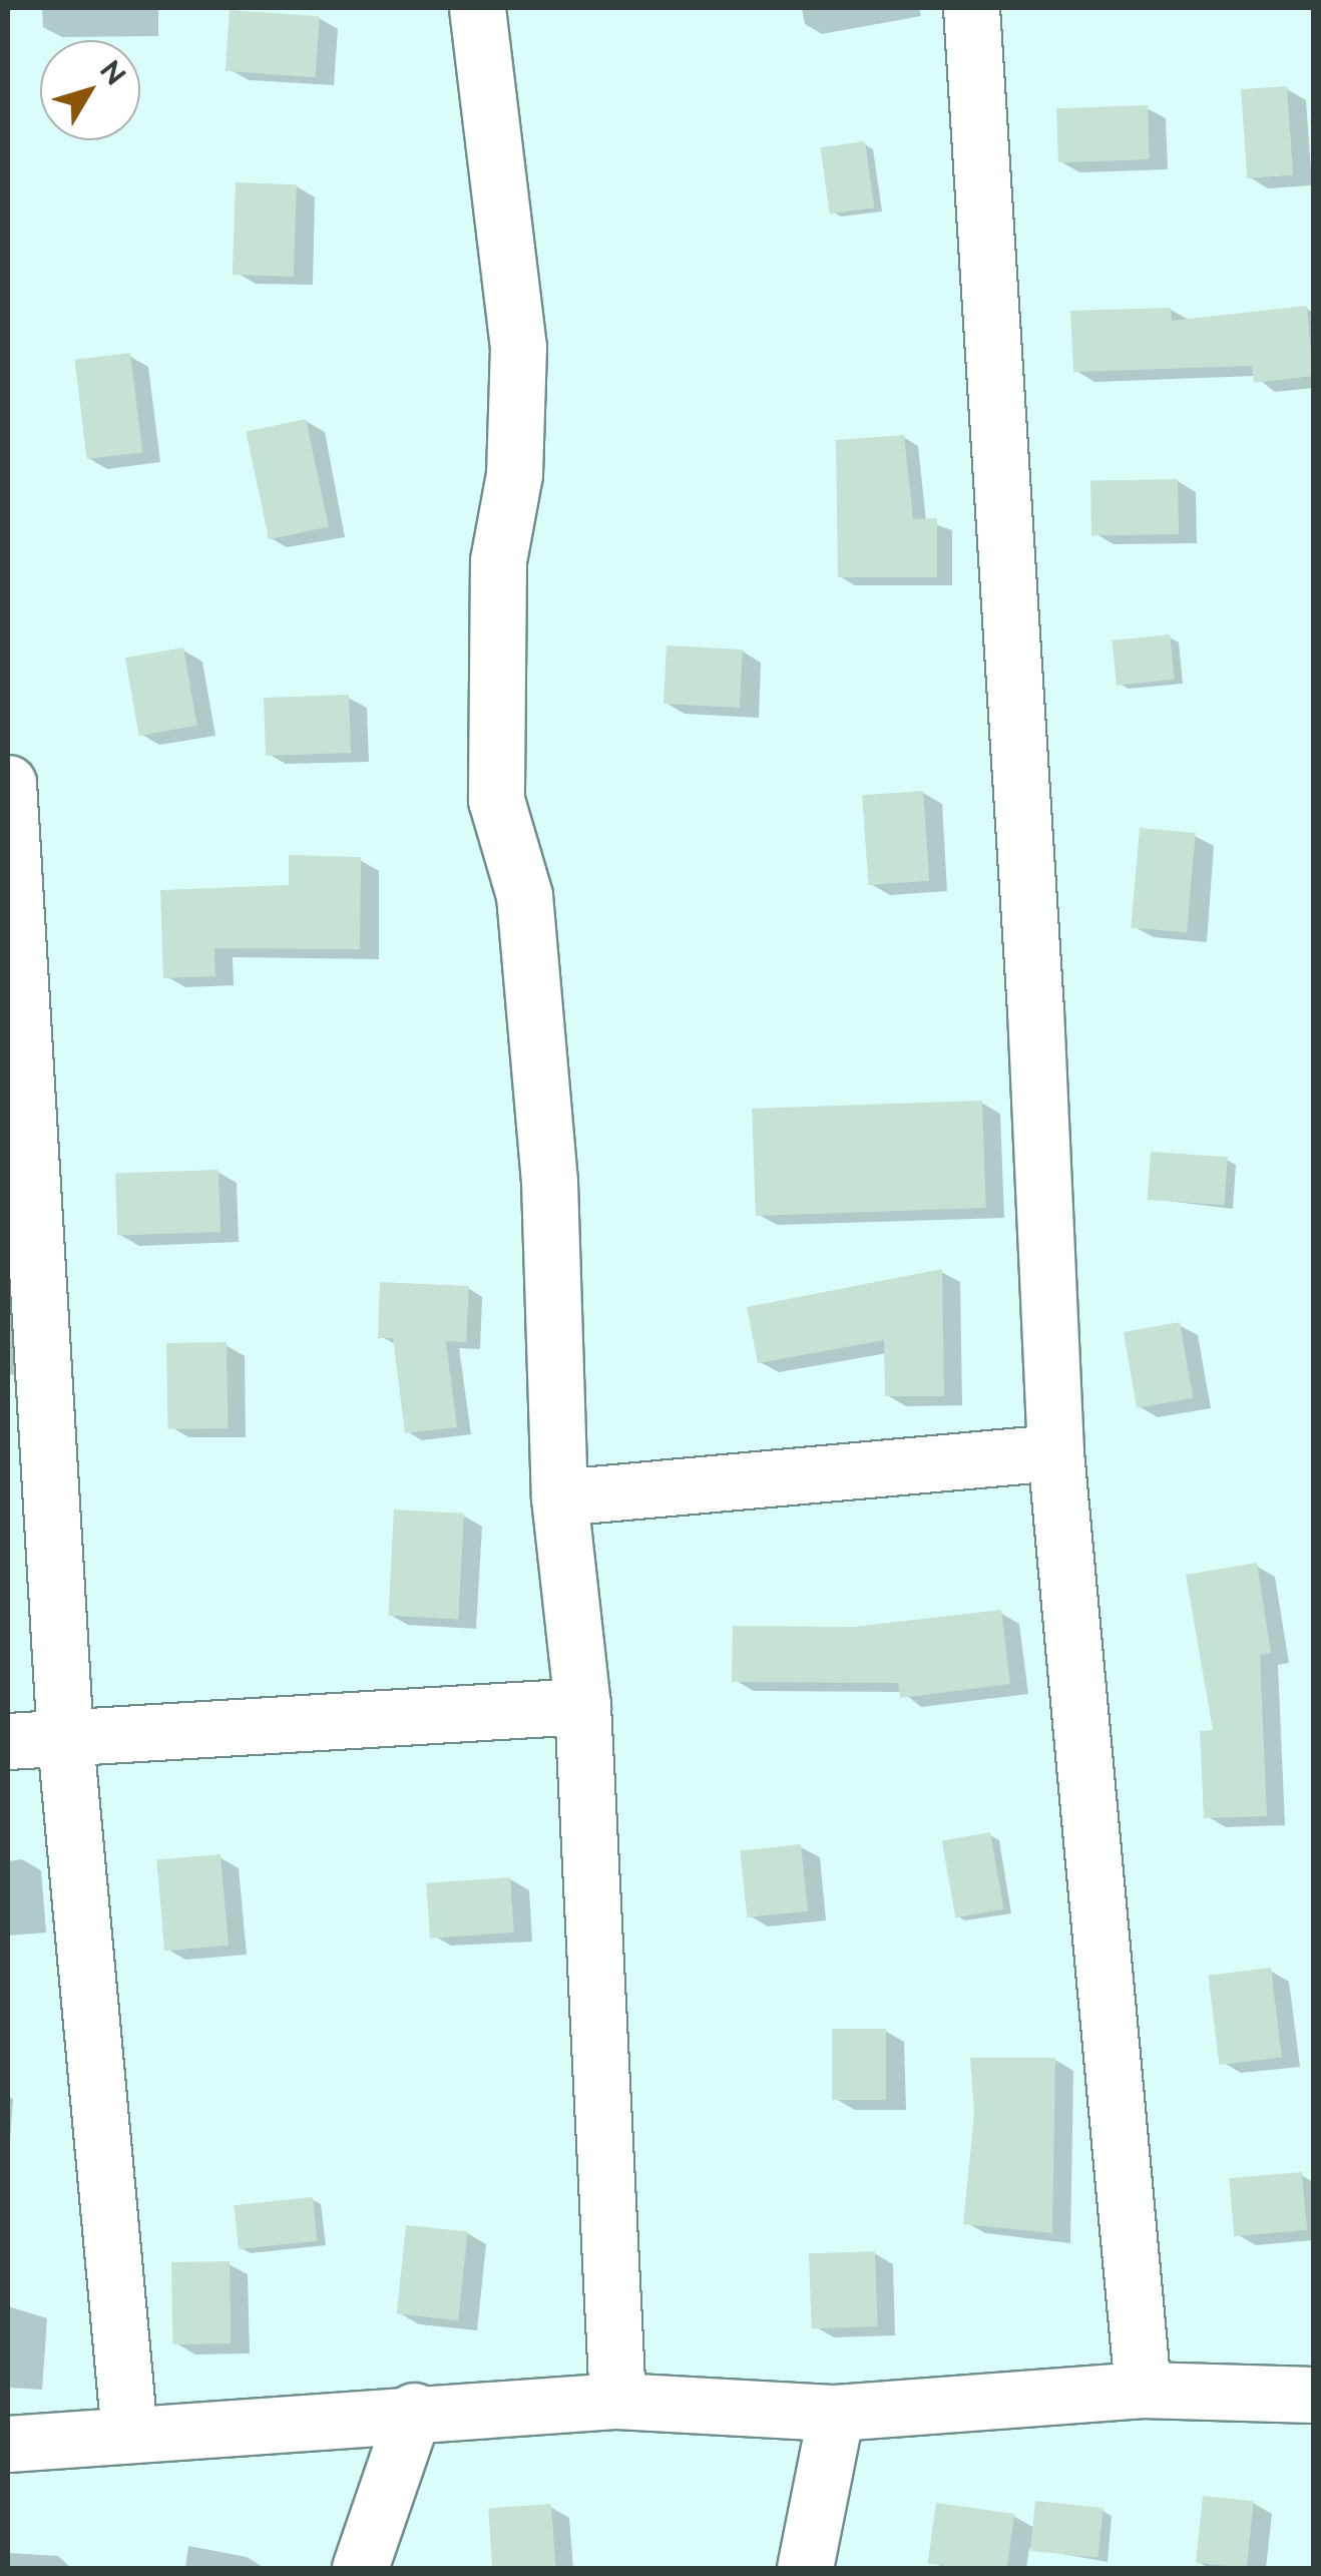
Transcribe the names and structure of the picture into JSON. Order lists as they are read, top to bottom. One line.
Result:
{"north":"top right"}
